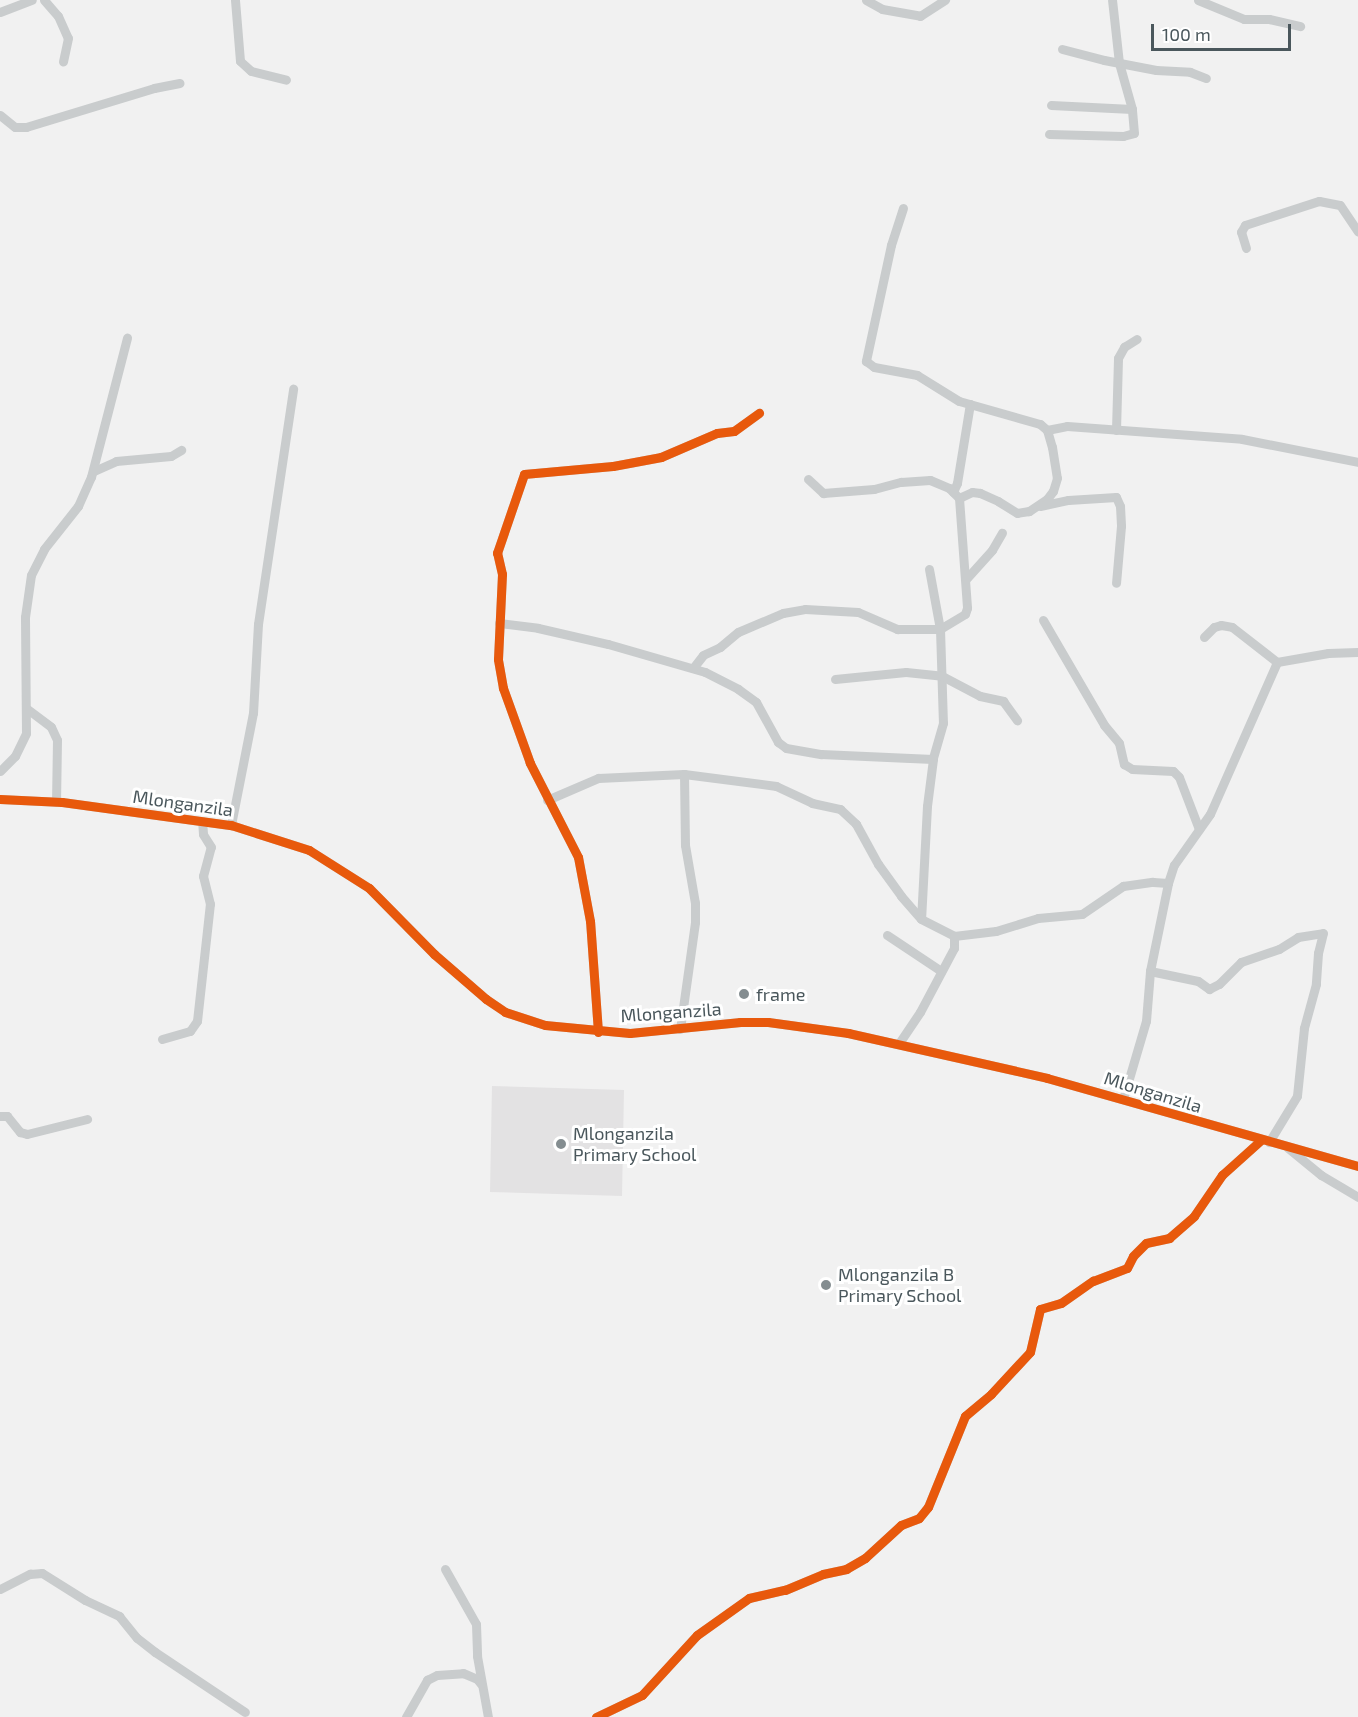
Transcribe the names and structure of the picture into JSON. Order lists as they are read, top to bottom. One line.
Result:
{"streets":{"street":["Mlonganzila"]},"places":["frame","Mlonganzila Primary School","Mlonganzila B Primary School"],"scale_bar":"100 m"}
